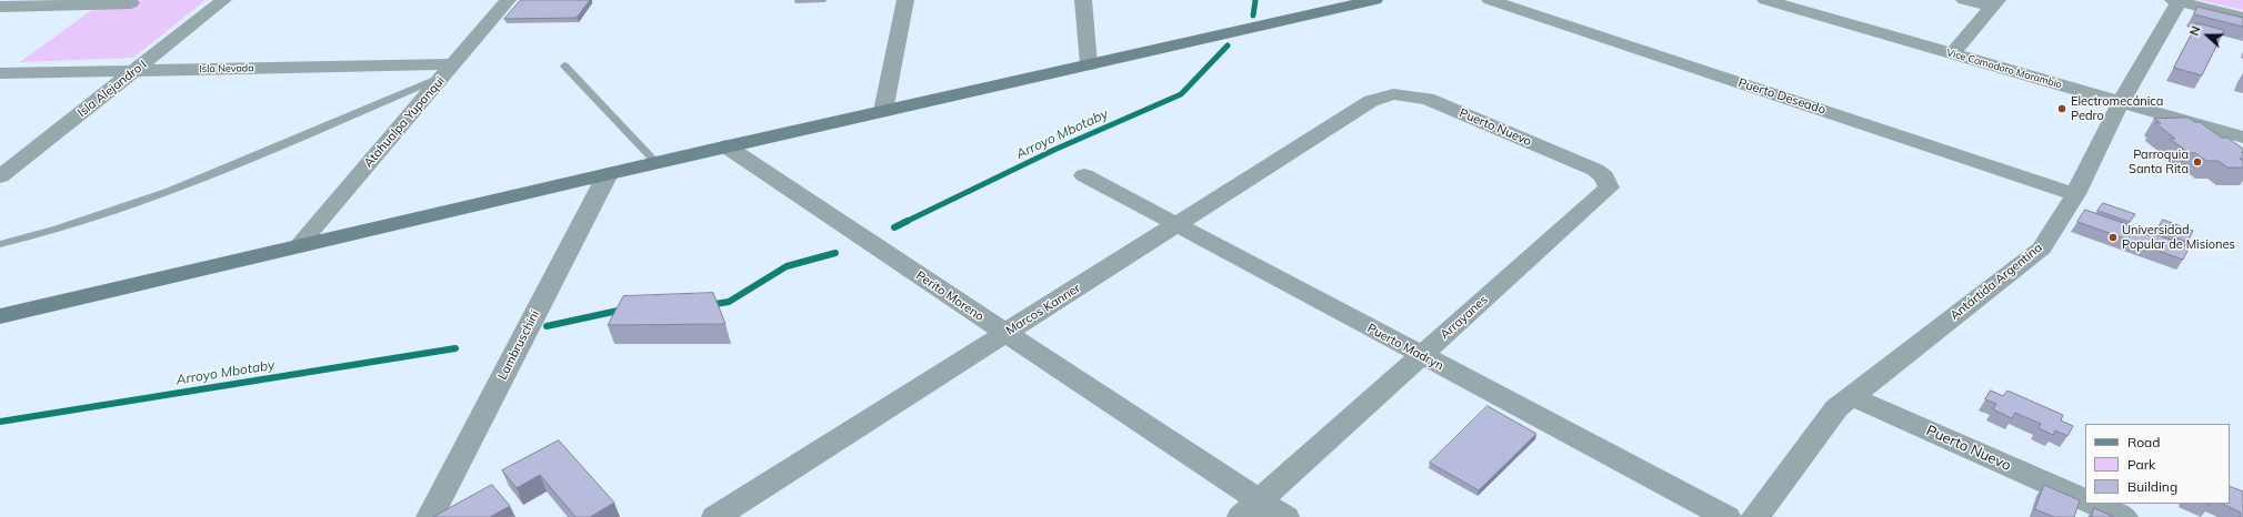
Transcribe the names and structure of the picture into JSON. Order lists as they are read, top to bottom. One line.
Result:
{"streets":{"street":["Isla Nevada","Vice Comodoro Marambio","Isla Alejandro I","Puerto Deseado","Atahualpa Yupanqui","Puerto Nuevo","Antártida Argentina","Perito Moreno","Marcos Kanner","Arrayanes","Lambruschini","Puerto Madryn"]},"crossings":[["Isla Nevada","Isla Alejandro I"],["Isla Nevada","Atahualpa Yupanqui"],["Vice Comodoro Marambio","Antártida Argentina"],["Puerto Deseado","Antártida Argentina"],["Puerto Nuevo","Antártida Argentina"],["Puerto Nuevo","Marcos Kanner"],["Puerto Nuevo","Arrayanes"],["Perito Moreno","Marcos Kanner"],["Perito Moreno","Arrayanes"],["Marcos Kanner","Puerto Madryn"],["Arrayanes","Puerto Madryn"]],"water":["Arroyo Mbotaby"],"places":["Electromecánica Pedro","Parroquia Santa Rita","Universidad Popular de Misiones"],"legend":["Road","Park","Building"],"north":"left"}
